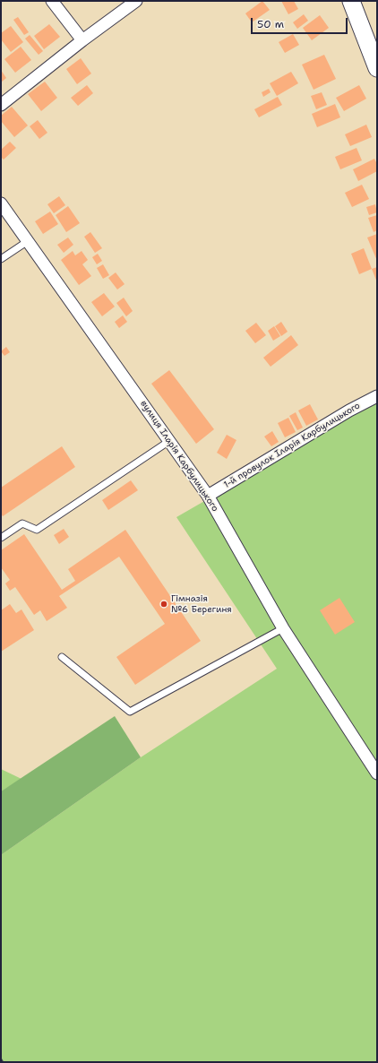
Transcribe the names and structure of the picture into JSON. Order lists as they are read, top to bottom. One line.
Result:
{"streets":{"street":["1-й провулок Іларія Карбулицького","вулиця Іларія Карбулицького"]},"crossings":[["1-й провулок Іларія Карбулицького","вулиця Іларія Карбулицького"]],"places":["Гімназія №6 Берегиня"],"scale_bar":"50 m"}
